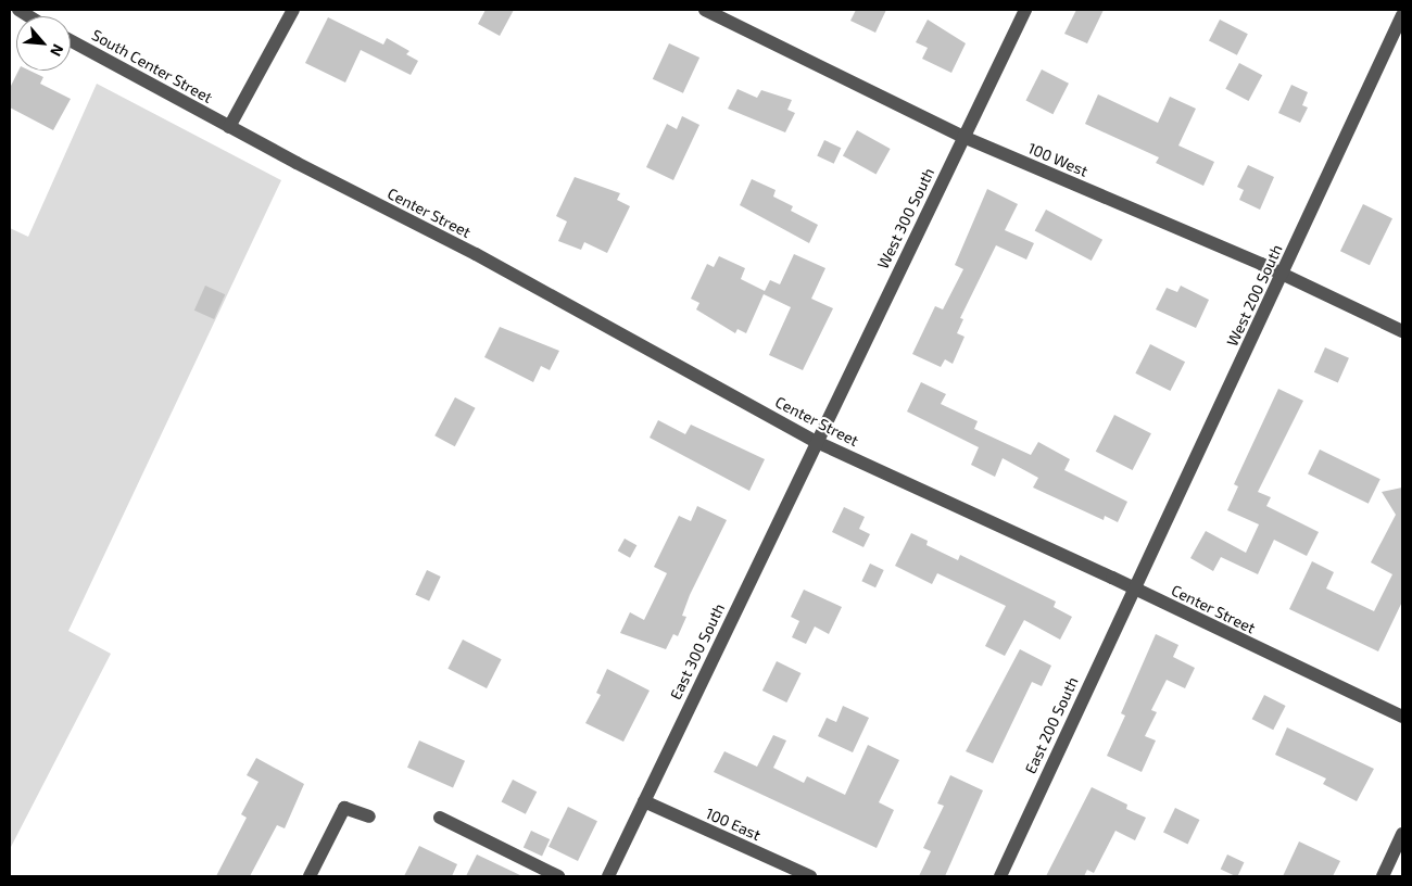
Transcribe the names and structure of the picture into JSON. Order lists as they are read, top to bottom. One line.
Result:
{"streets":{"street":["South Center Street","100 West","Center Street","West 300 South","West 200 South","East 300 South","East 200 South","100 East"]},"crossings":[["South Center Street","Center Street"],["100 West","West 300 South"],["100 West","West 200 South"],["Center Street","West 300 South"],["Center Street","West 200 South"],["Center Street","East 300 South"],["Center Street","East 200 South"],["West 300 South","East 300 South"],["West 200 South","East 200 South"],["East 300 South","100 East"]],"north":"bottom right"}
